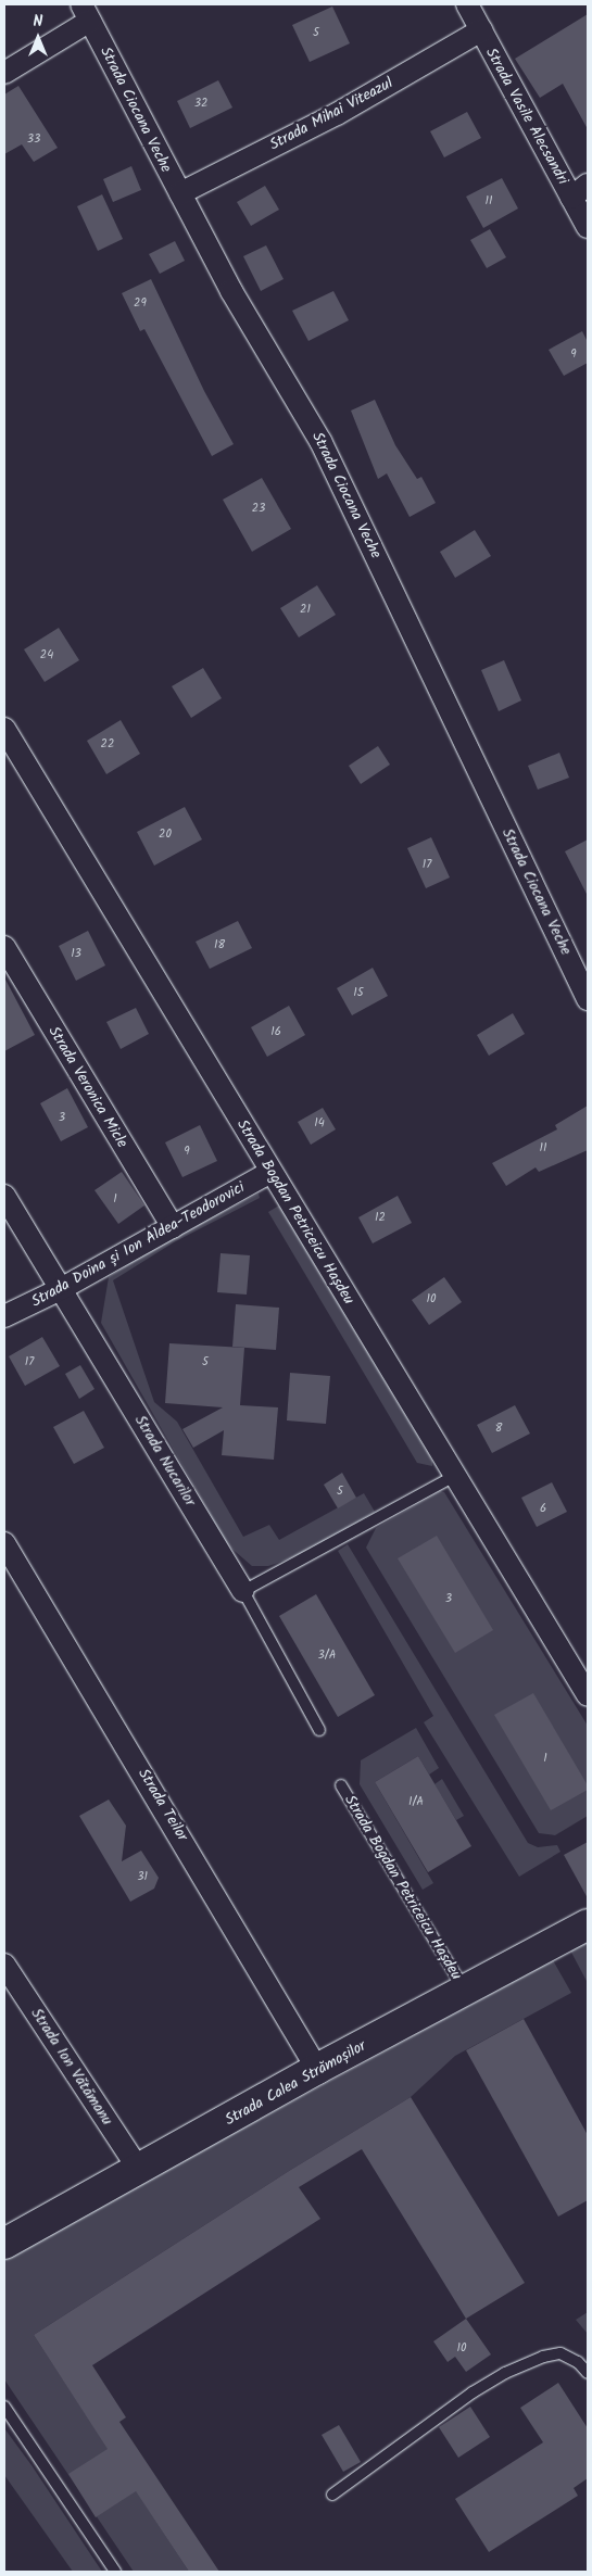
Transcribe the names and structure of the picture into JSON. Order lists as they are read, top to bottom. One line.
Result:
{"streets":{"street":["Strada Ciocana Veche","Strada Mihai Viteazul","Strada Vasile Alecsandri","Strada Veronica Micle","Strada Bogdan Petriceicu Hașdeu","Strada Doina și Ion Aldea-Teodorovici","Strada Nucarilor","Strada Teilor","Strada Ion Vătămanu","Strada Calea Strămoșilor"]},"crossings":[["Strada Ciocana Veche","Strada Mihai Viteazul"],["Strada Mihai Viteazul","Strada Vasile Alecsandri"],["Strada Veronica Micle","Strada Doina și Ion Aldea-Teodorovici"],["Strada Bogdan Petriceicu Hașdeu","Strada Doina și Ion Aldea-Teodorovici"],["Strada Bogdan Petriceicu Hașdeu","Strada Calea Strămoșilor"],["Strada Doina și Ion Aldea-Teodorovici","Strada Nucarilor"],["Strada Teilor","Strada Calea Strămoșilor"],["Strada Ion Vătămanu","Strada Calea Strămoșilor"]],"house_numbers":["5","32","33","11","29","9","23","21","24","22","20","17","18","13","15","16","3","14","11","9","1","12","10","17","5","8","5","6","3","3/A","1","1/A","31","10"],"north":"top"}
